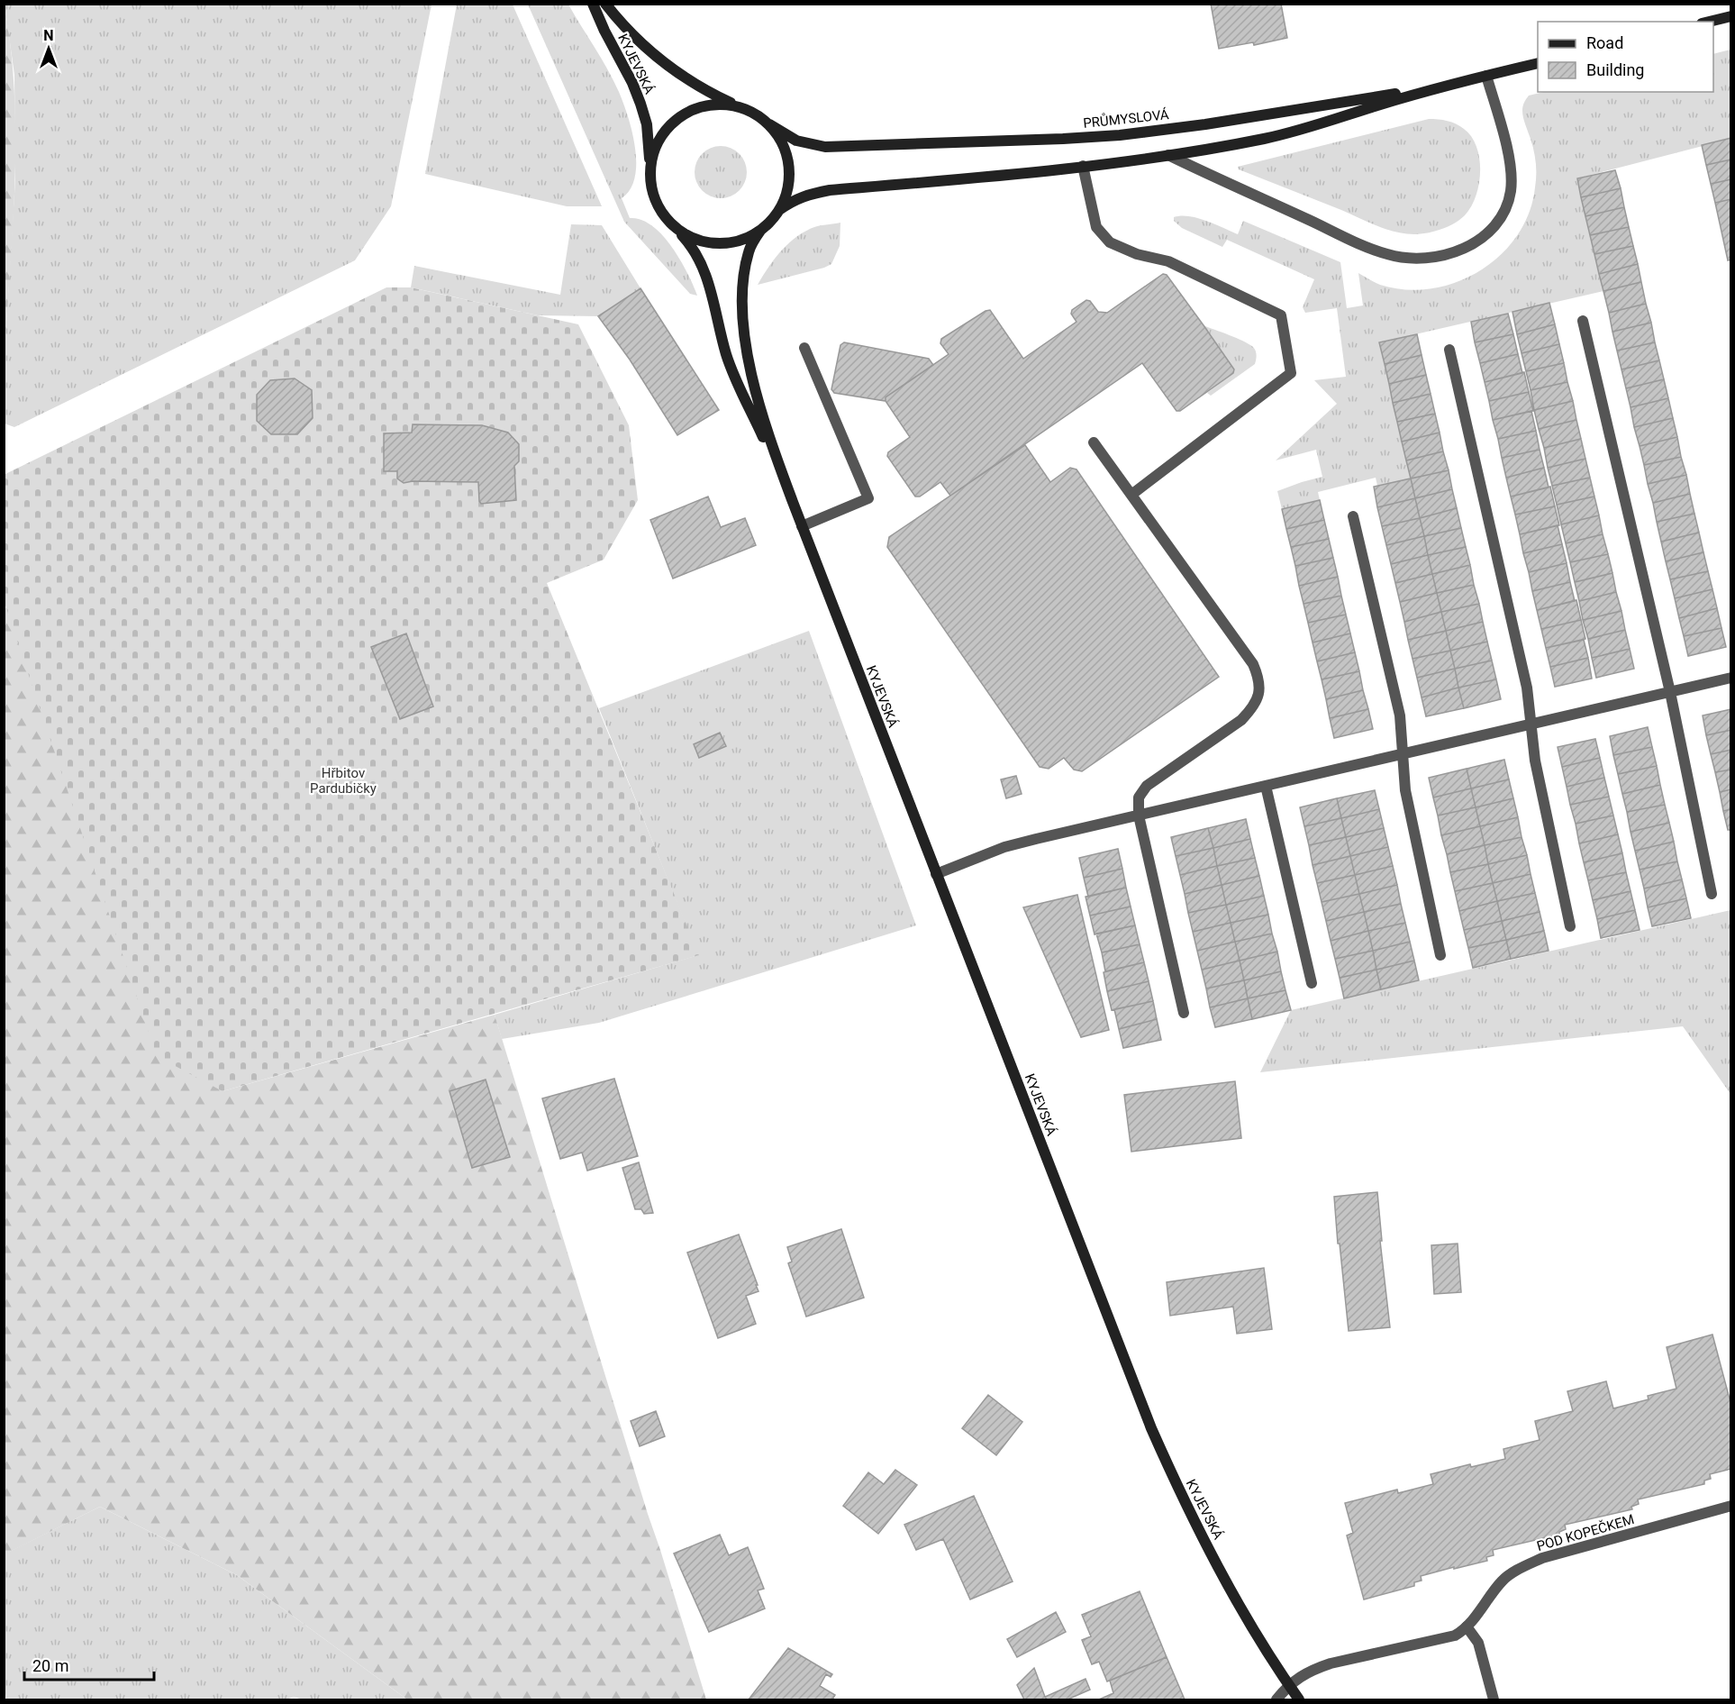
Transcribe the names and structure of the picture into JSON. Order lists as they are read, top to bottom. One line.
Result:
{"streets":{"street":["KYJEVSKÁ","PRŮMYSLOVÁ","POD KOPEČKEM"]},"crossings":[["KYJEVSKÁ","PRŮMYSLOVÁ"],["KYJEVSKÁ","POD KOPEČKEM"]],"parks":["Hřbitov Pardubičky"],"legend":["Road","Building"],"scale_bar":"20 m","north":"top"}
